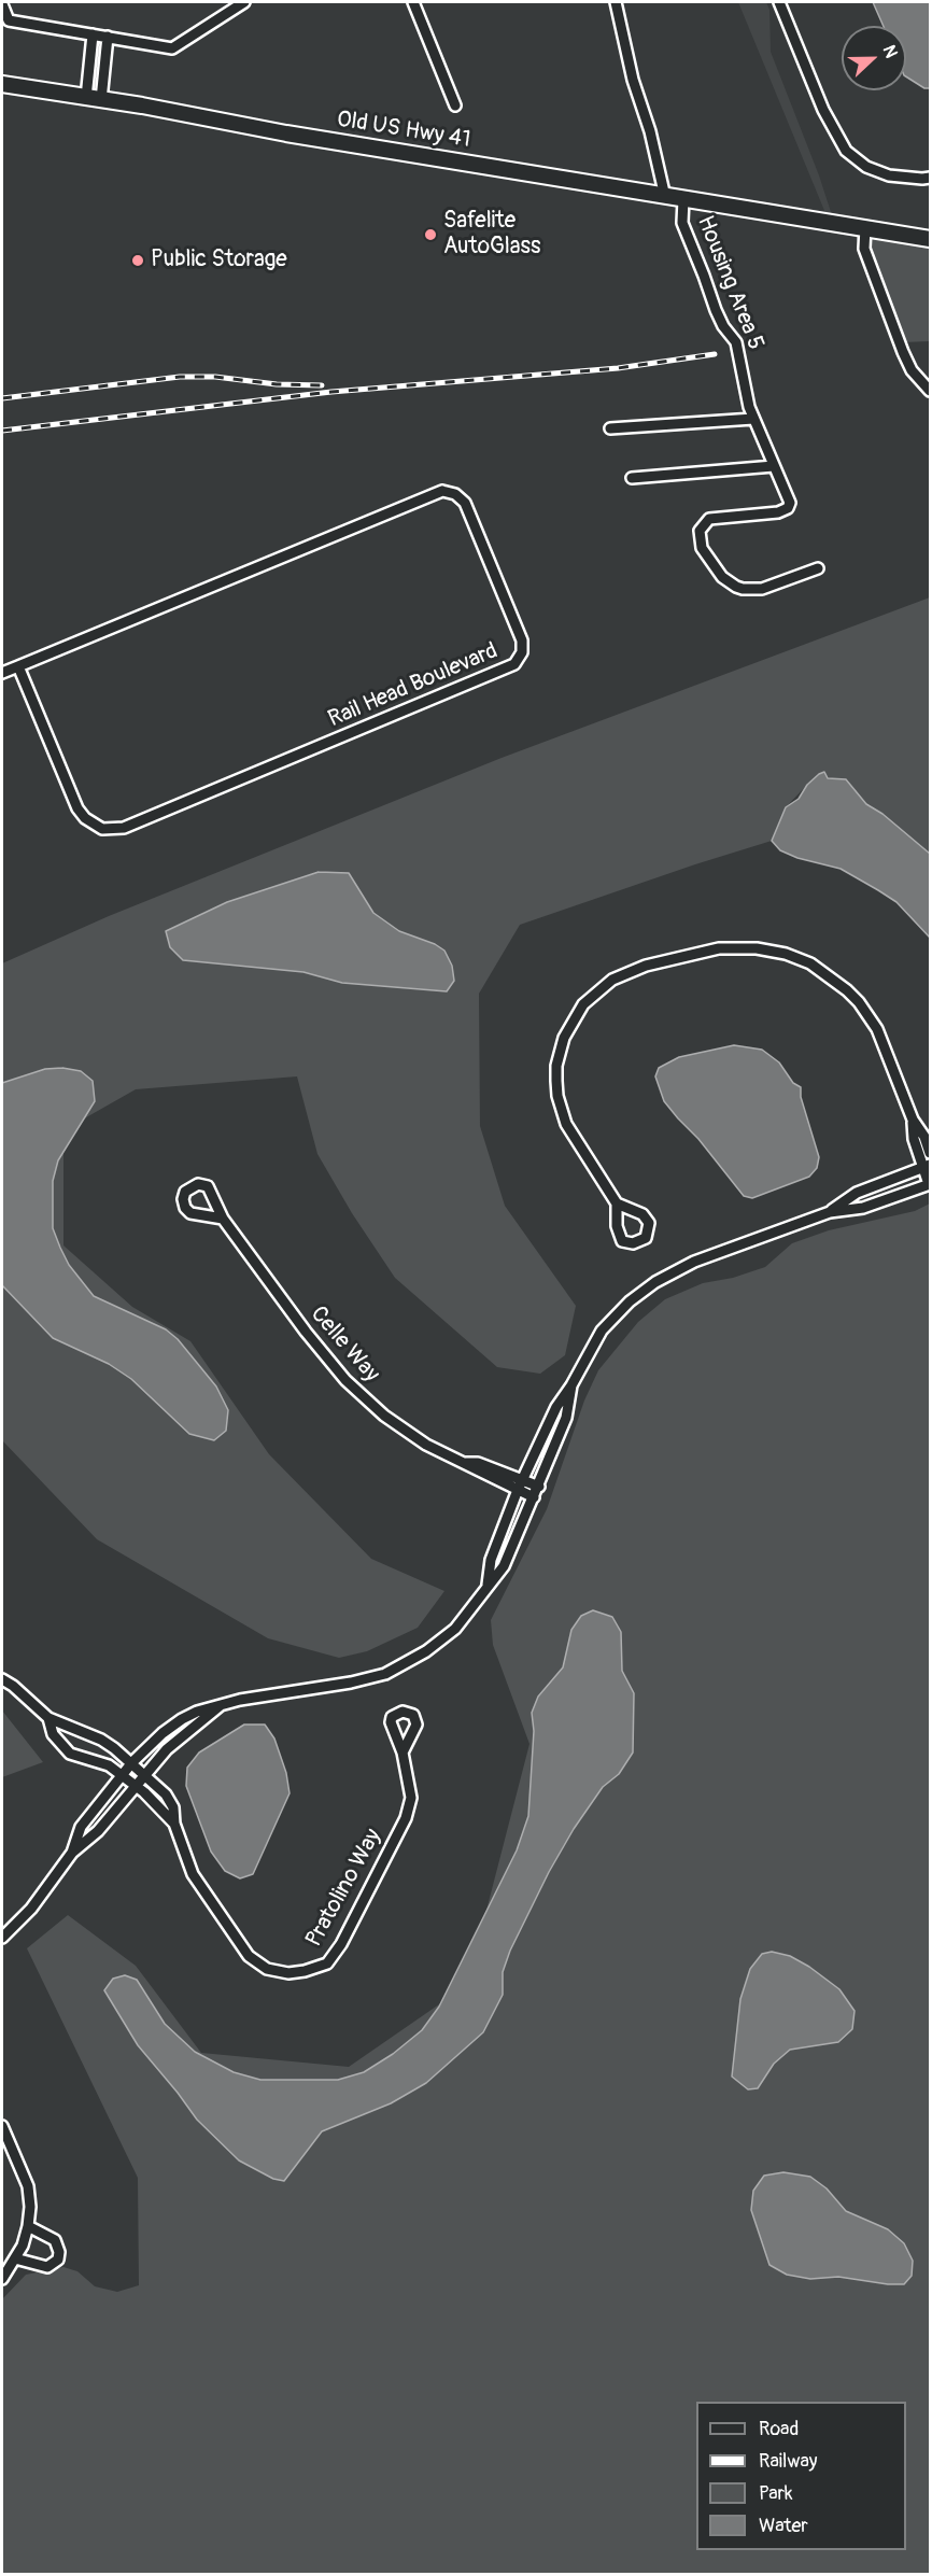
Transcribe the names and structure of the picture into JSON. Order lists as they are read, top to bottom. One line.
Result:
{"streets":{"street":["Old US Hwy 41","Housing Area 5","Rail Head Boulevard","Celle Way","Pratolino Way"]},"crossings":[["Old US Hwy 41","Housing Area 5"]],"places":["Safelite AutoGlass","Public Storage"],"legend":["Road","Railway","Park","Water"],"north":"right"}
